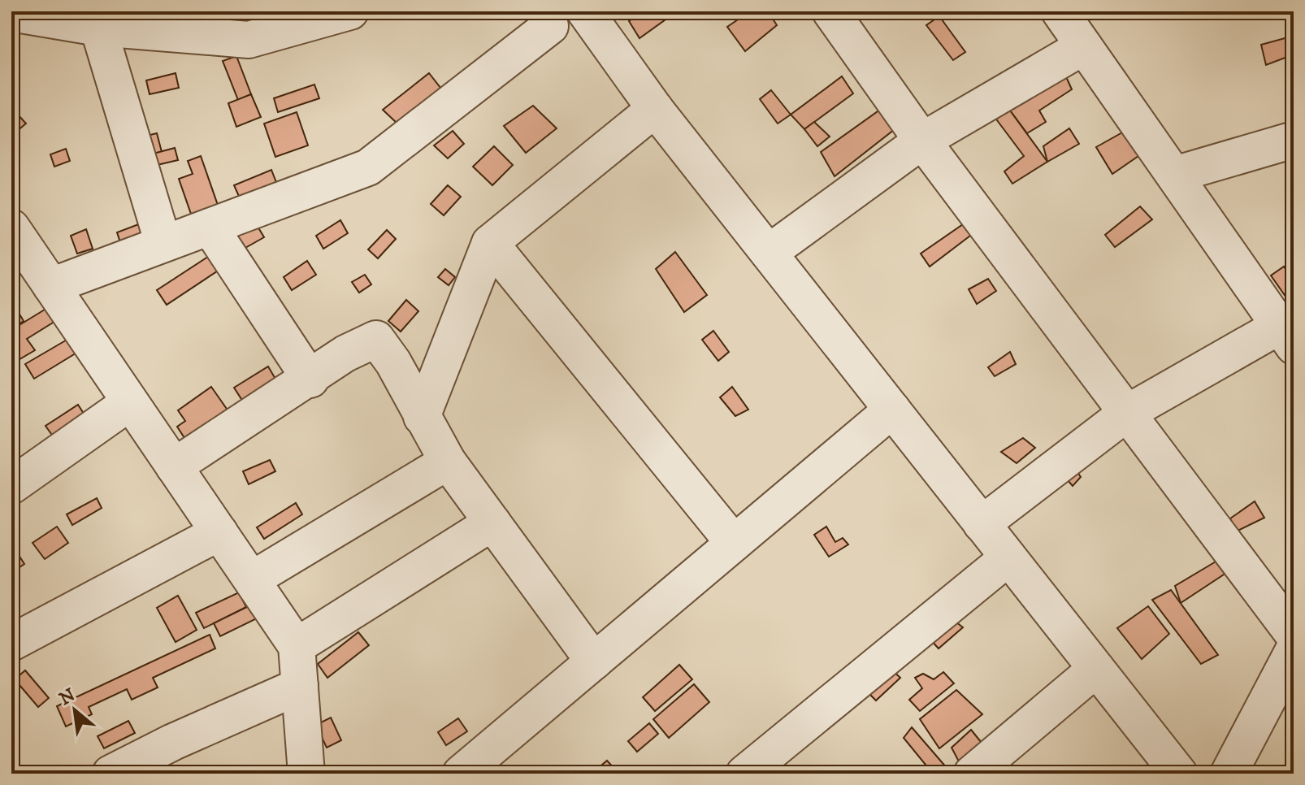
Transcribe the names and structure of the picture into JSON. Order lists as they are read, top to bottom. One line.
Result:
{"north":"top left"}
